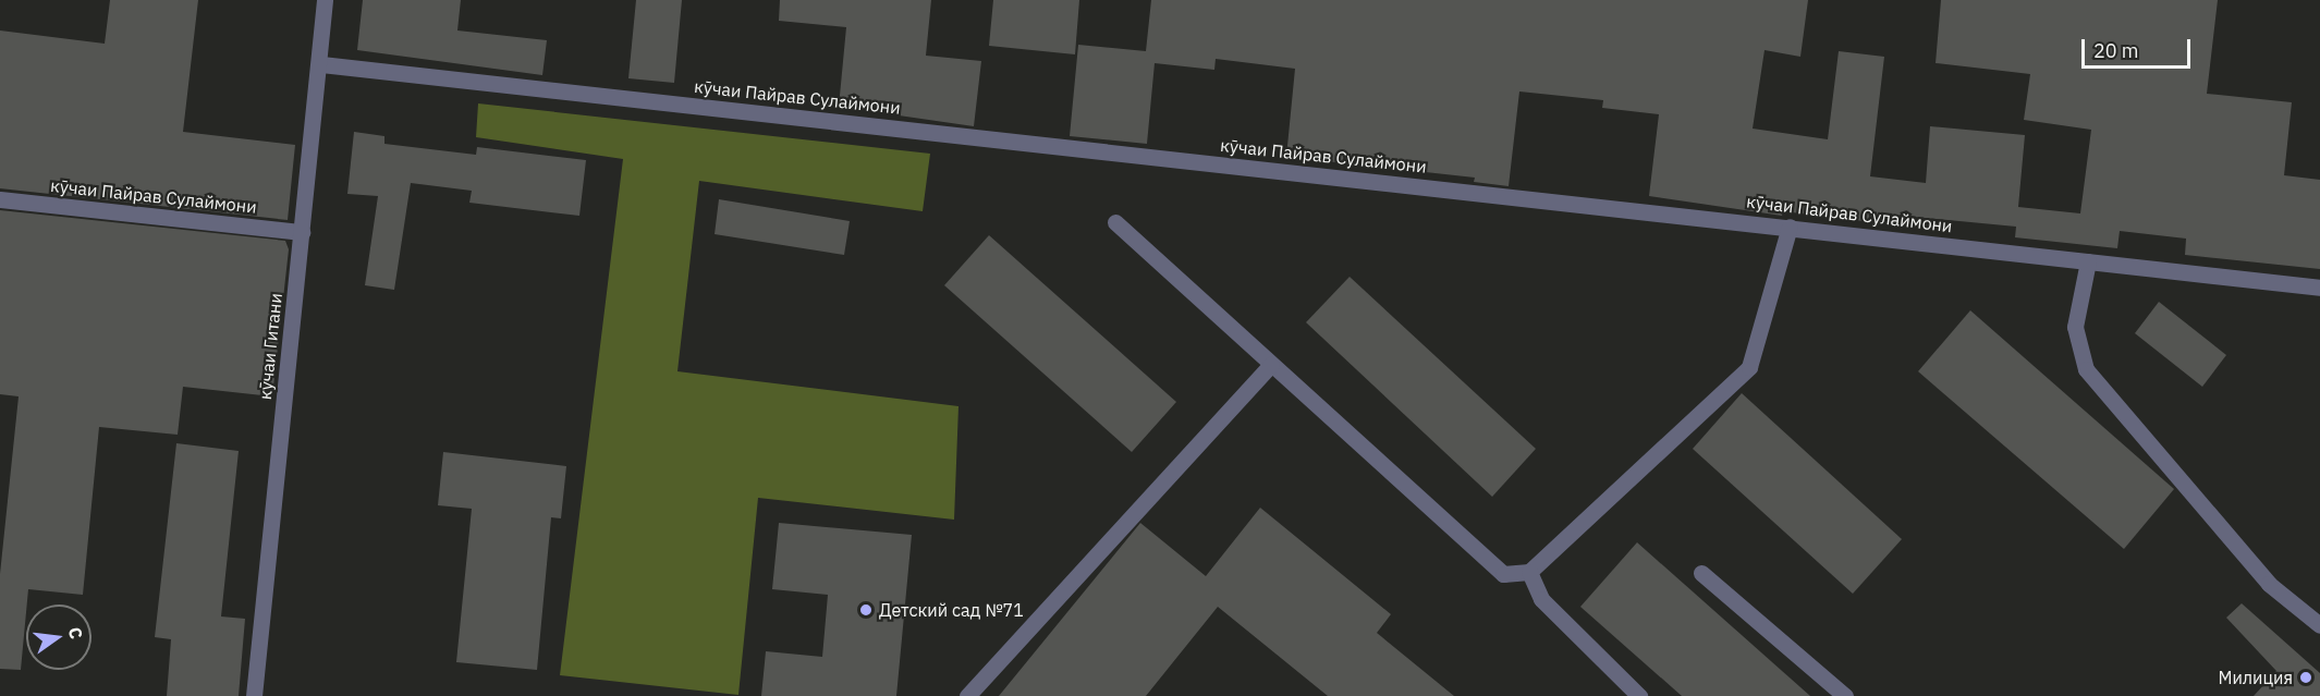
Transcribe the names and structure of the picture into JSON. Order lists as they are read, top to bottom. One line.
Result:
{"streets":{"street":["кӯчаи Пайрав Сулаймони","кӯчаи Гитани"]},"crossings":[["кӯчаи Пайрав Сулаймони","кӯчаи Гитани"]],"places":["Детский сад №71","Милиция"],"scale_bar":"20 m","north":"right"}
